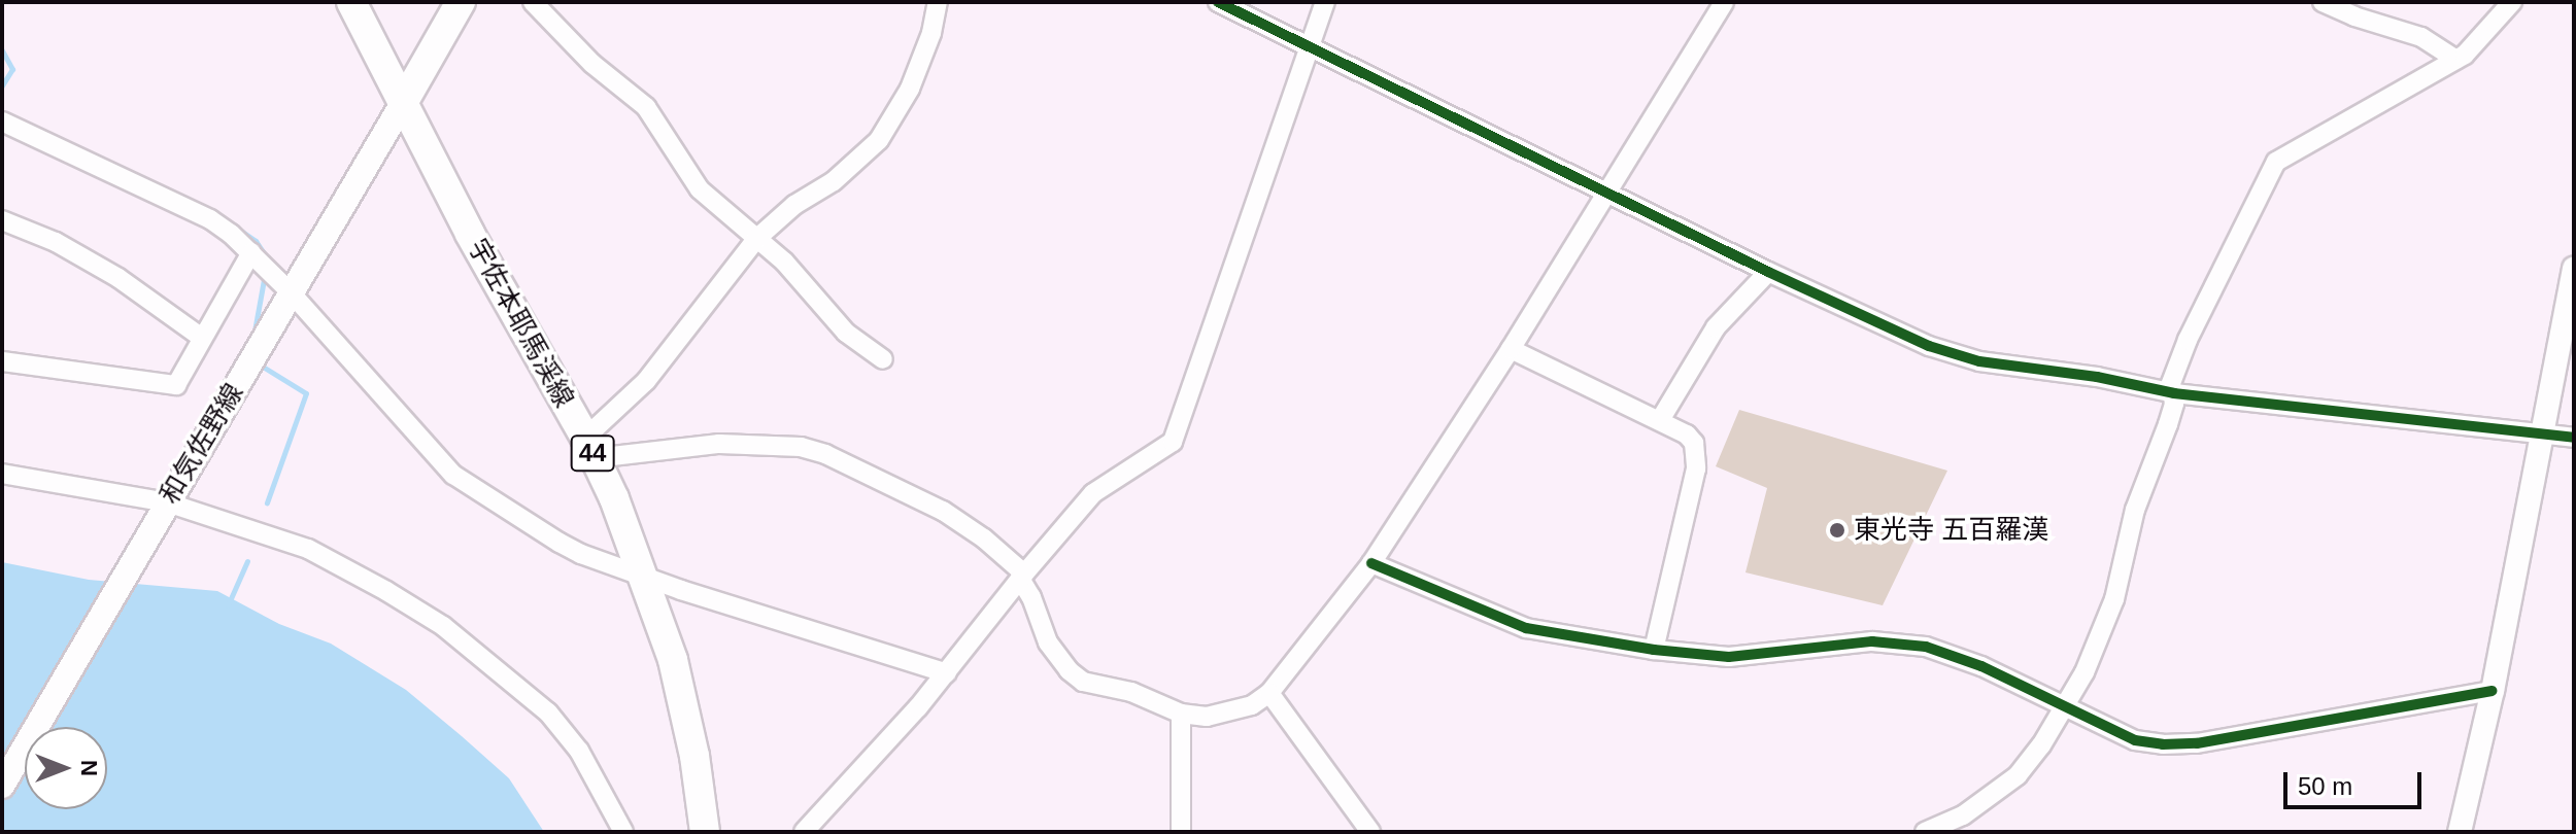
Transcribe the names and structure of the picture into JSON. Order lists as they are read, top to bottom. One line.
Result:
{"streets":{"main road":["宇佐本耶馬渓線","和気佐野線","44"]},"crossings":[["宇佐本耶馬渓線","和気佐野線"]],"places":["東光寺 五百羅漢"],"scale_bar":"50 m","north":"right"}
